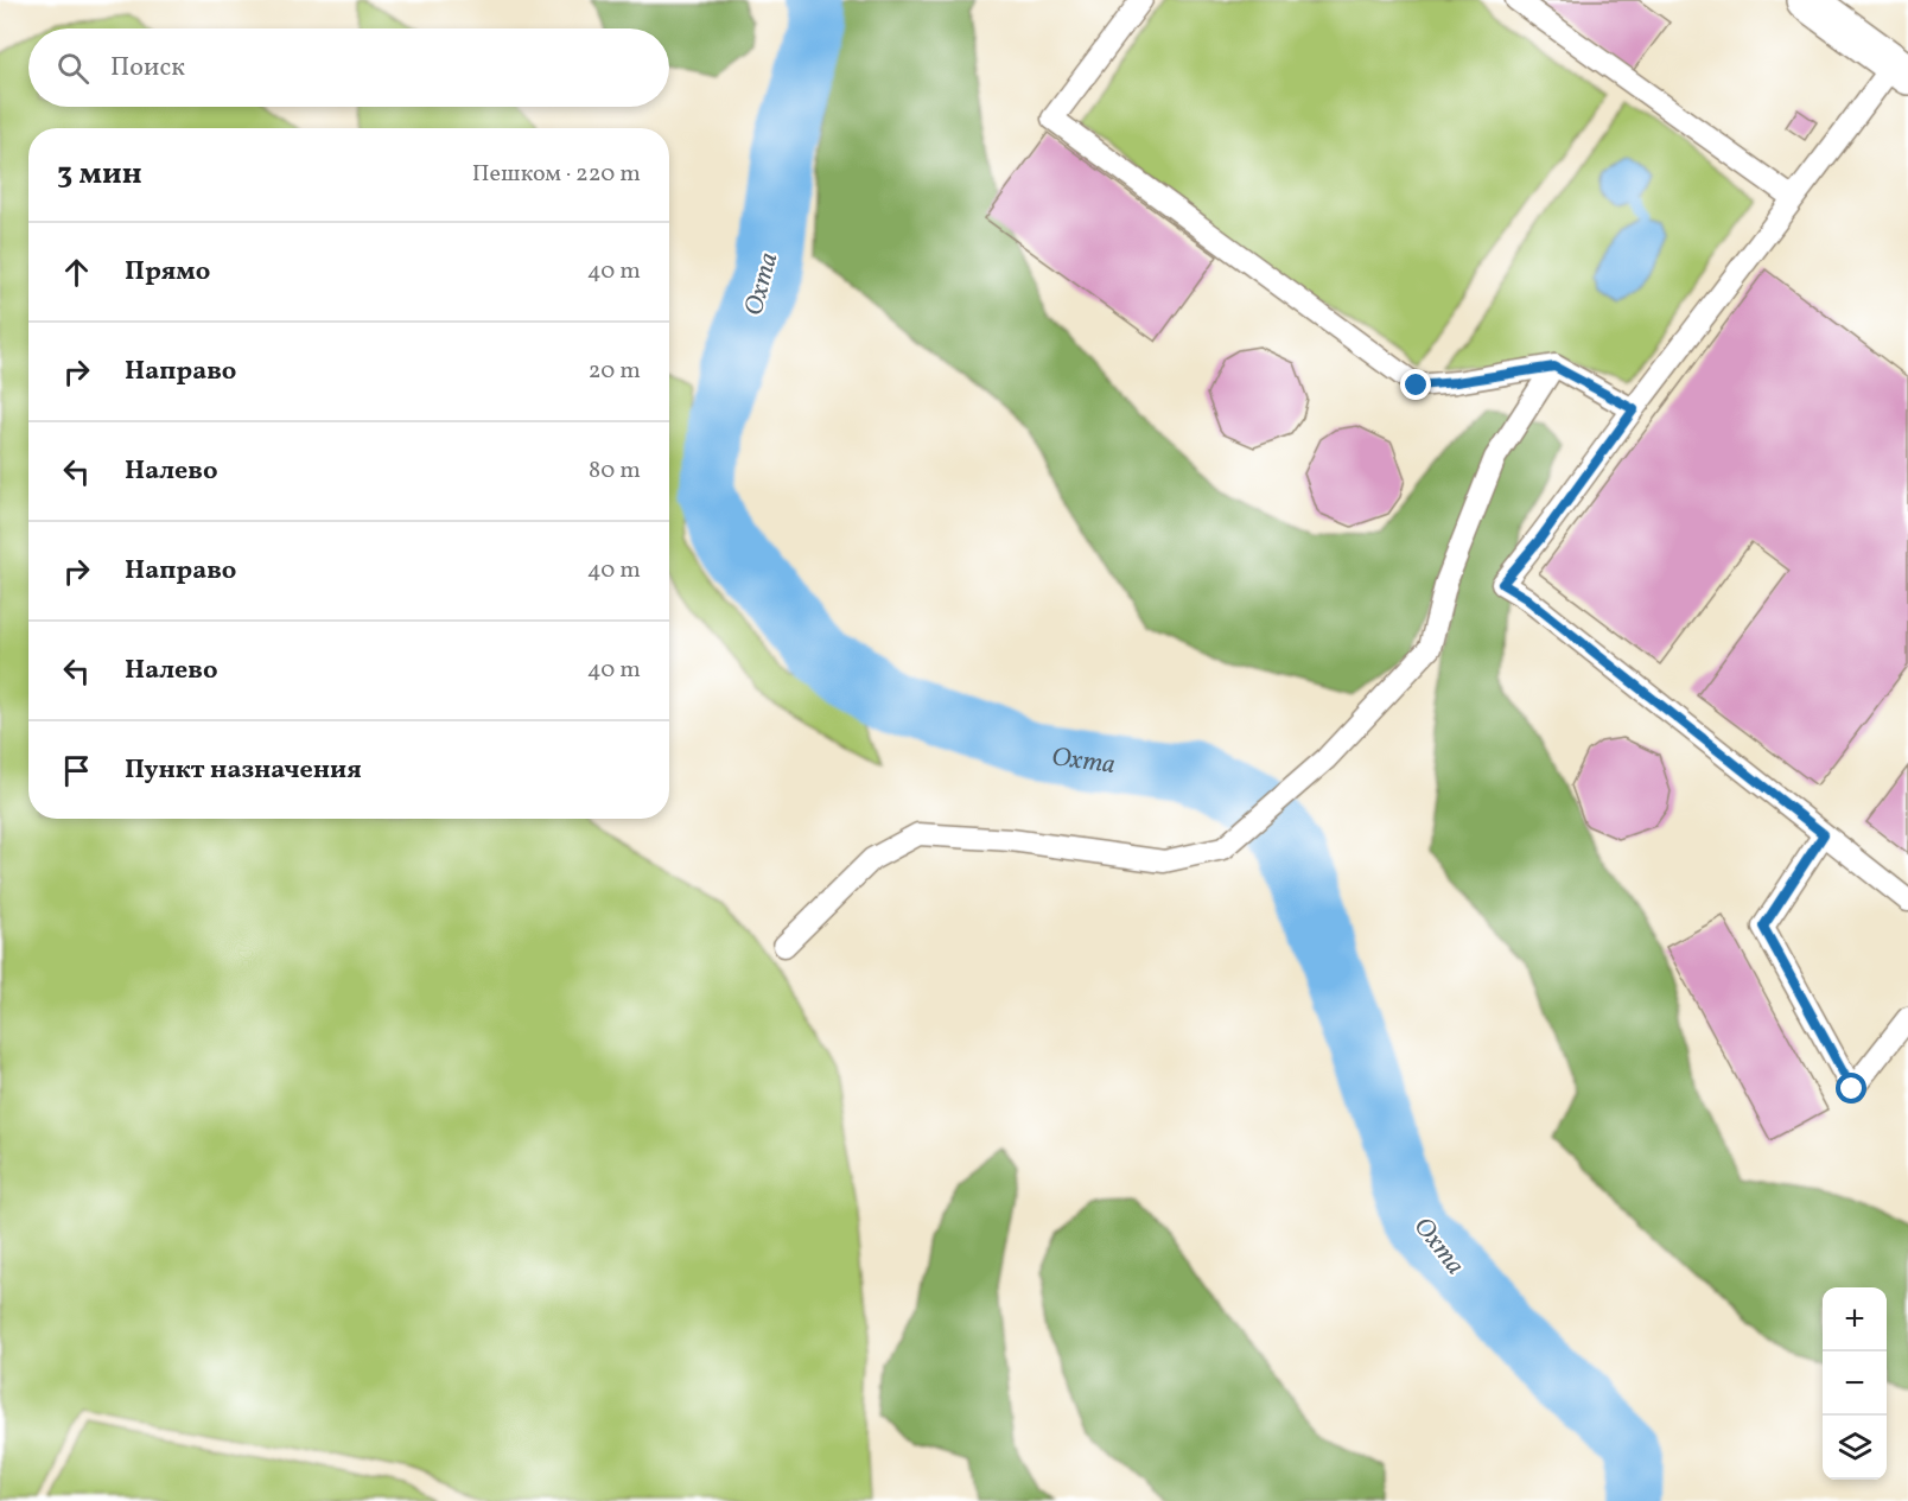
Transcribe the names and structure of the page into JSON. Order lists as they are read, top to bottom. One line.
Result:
{"water":["Охта"],"page":{"search":"Поиск","heading":["3 мин","Пешком · 220 m"],"list":[["Прямо","40 m"],["Направо","20 m"],["Налево","80 m"],["Направо","40 m"],["Налево","40 m"],"Пункт назначения"],"map_buttons":["+","−"]}}
